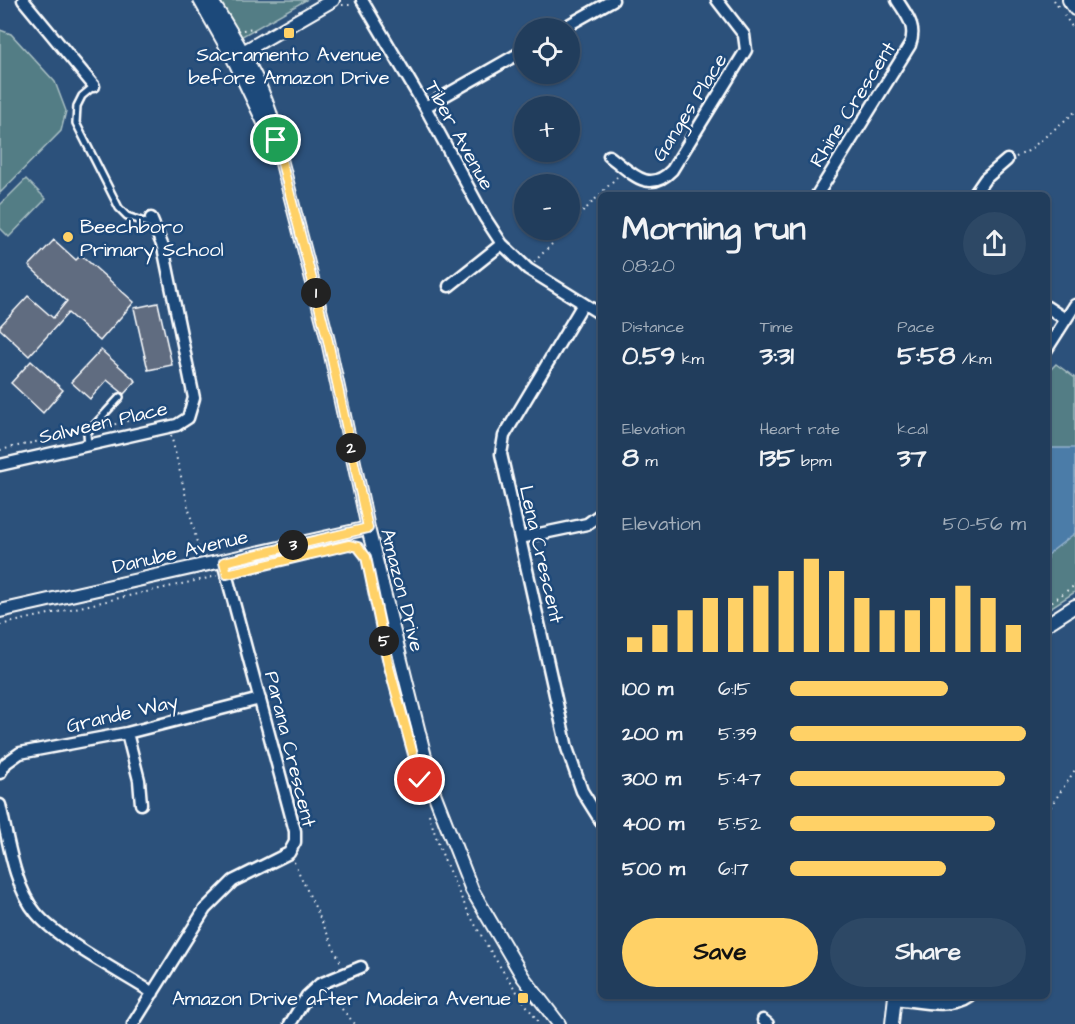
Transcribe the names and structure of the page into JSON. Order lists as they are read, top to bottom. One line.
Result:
{"streets":{"street":["Rhine Crescent","Ganges Place","Tiber Avenue","Salween Place","Danube Avenue","Lena Crescent","Amazon Drive","Grande Way","Parana Crescent"]},"crossings":[["Tiber Avenue","Lena Crescent"],["Danube Avenue","Amazon Drive"],["Danube Avenue","Parana Crescent"],["Grande Way","Parana Crescent"]],"places":{"transit":["Sacramento Avenue before Amazon Drive","Amazon Drive after Madeira Avenue"],"other":["Beechboro Primary School"]},"page":{"map_buttons":["+","−"],"heading":["Morning run","08:20"],"pins":["1","2","3","5"],"stats":[["Distance","0.59 km"],["Time","3:31"],["Pace","5:58 /km"],["Elevation","8 m"],["Heart rate","135 bpm"],["kcal","37"]],"chart":["Elevation","50–56 m"],"list":[{"name":"100 m","note":"6:15"},{"name":"200 m","note":"5:39"},{"name":"300 m","note":"5:47"},{"name":"400 m","note":"5:52"},{"name":"500 m","note":"6:17"}],"buttons":["Save","Share"]}}
